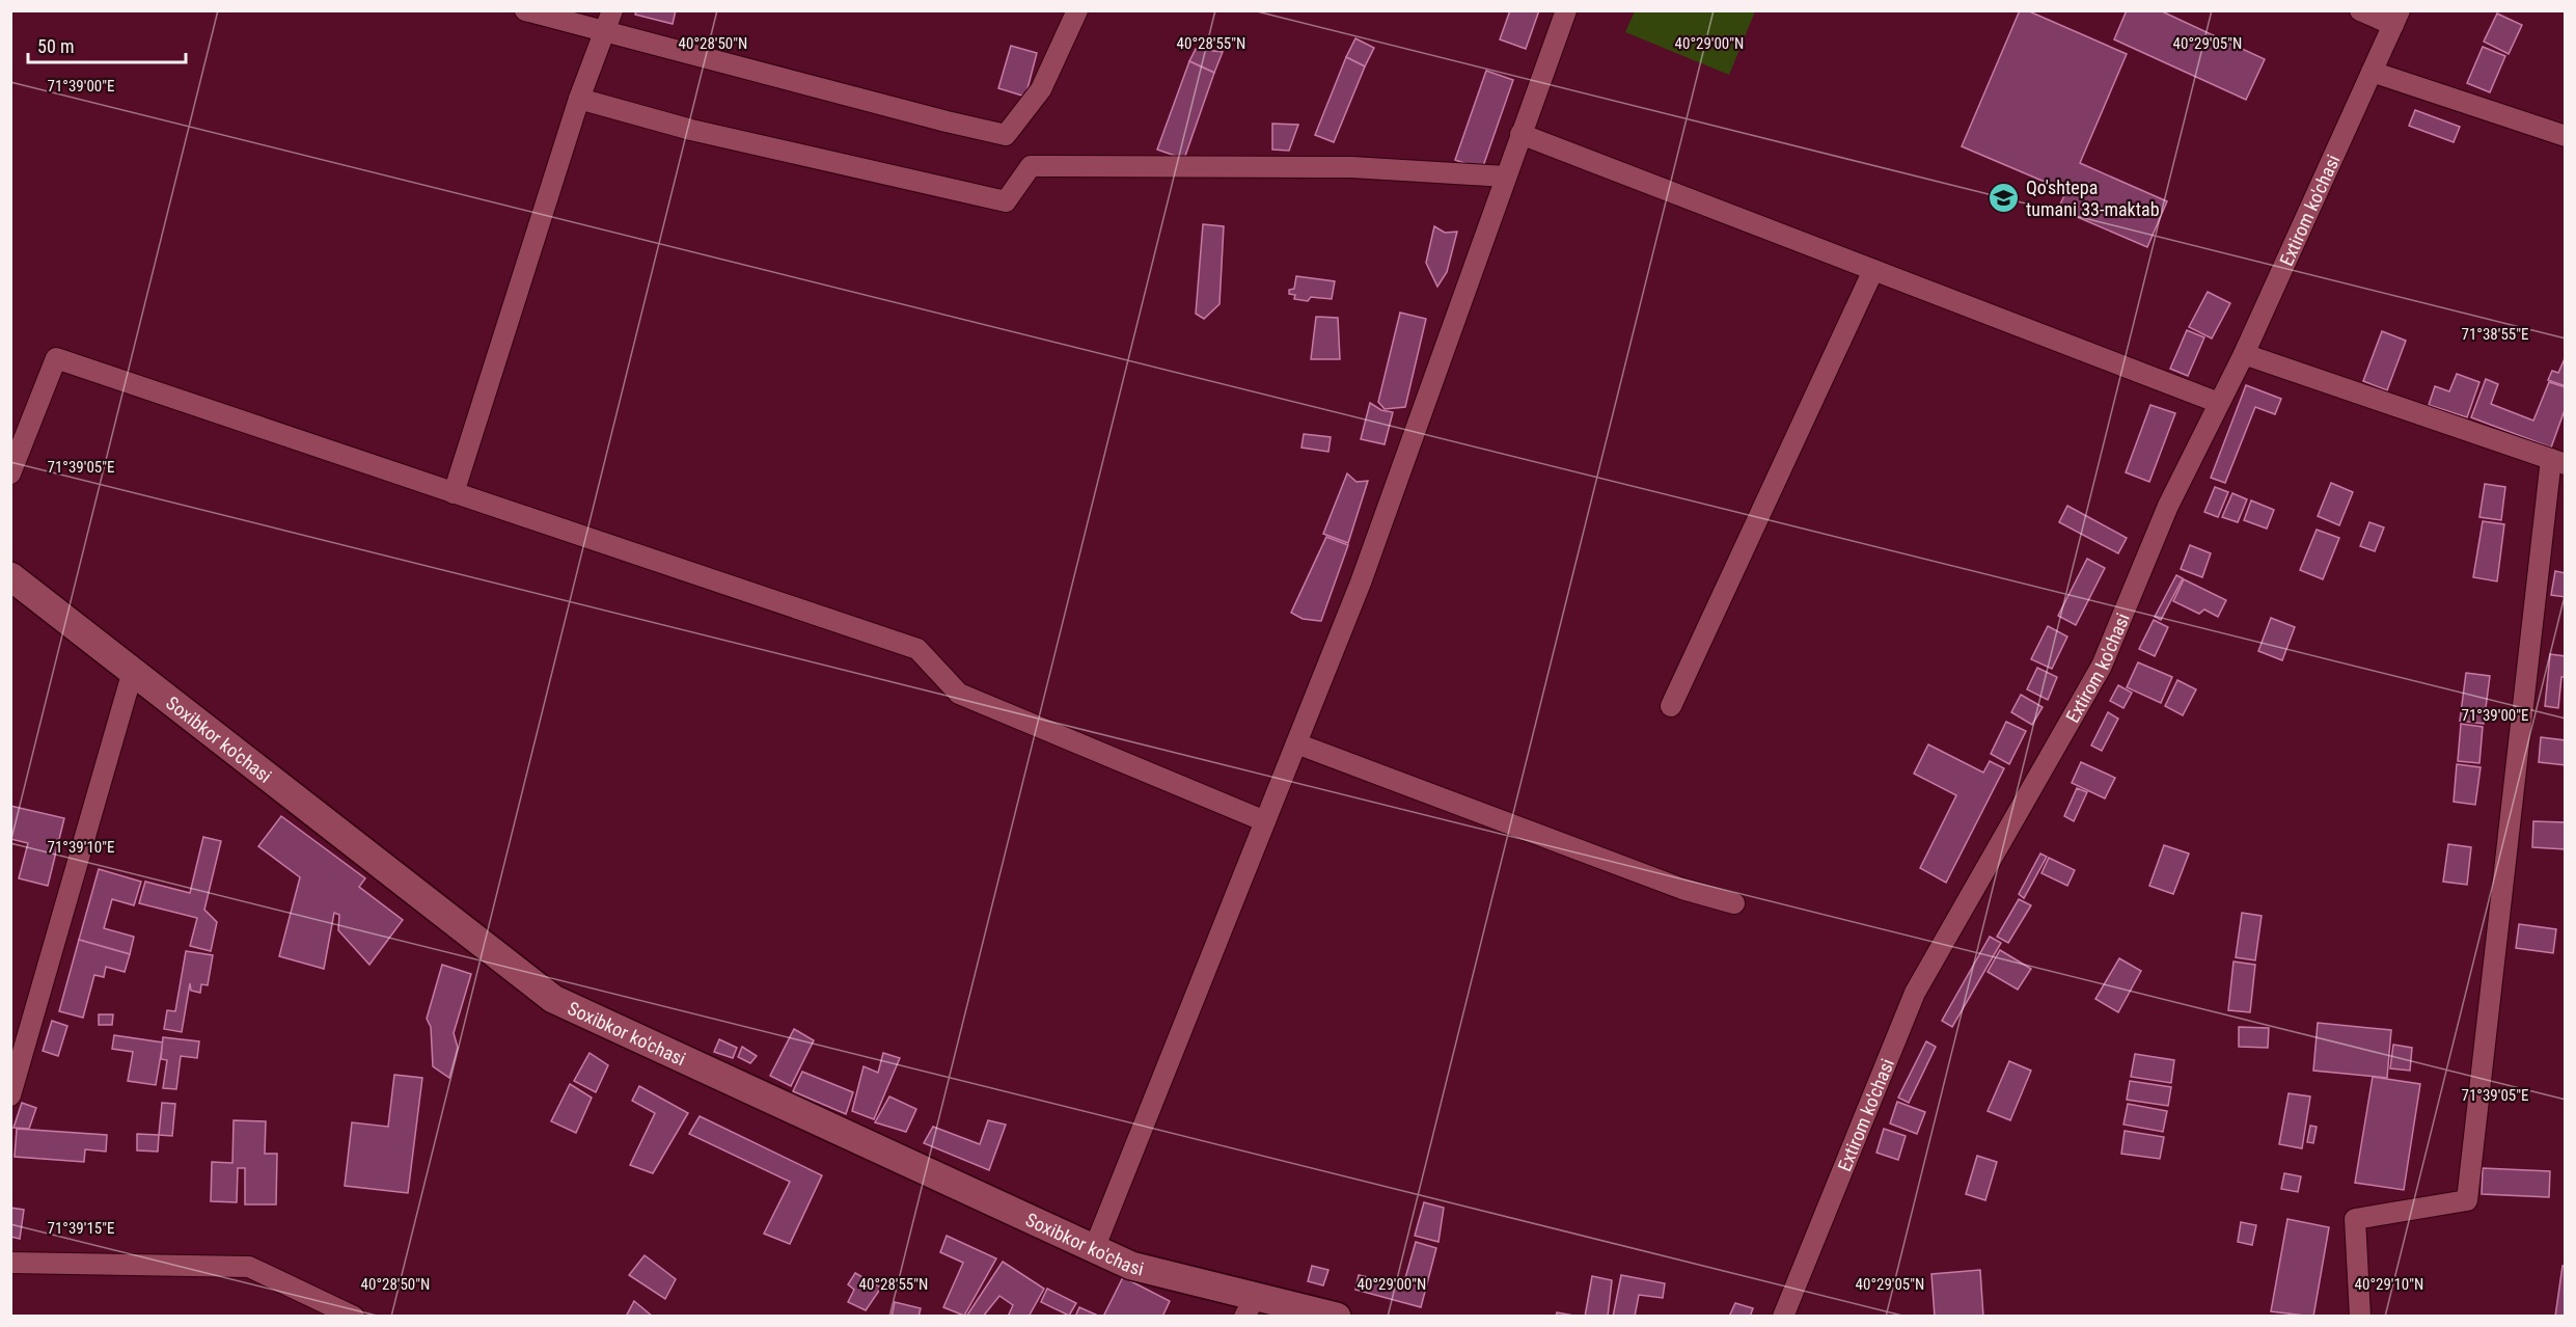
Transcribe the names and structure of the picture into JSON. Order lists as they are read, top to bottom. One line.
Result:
{"streets":{"main road":["Soxibkor ko'chasi"],"street":["Extirom ko'chasi"]},"places":{"school or university":["Qo'shtepa tumani 33-maktab"]},"scale_bar":"50 m","coordinates":["40°28'50\"N","40°28'55\"N","40°29'00\"N","40°29'05\"N","71°39'00\"E","71°38'55\"E","71°39'05\"E","71°39'10\"E","71°39'15\"E","40°29'10\"N"]}
